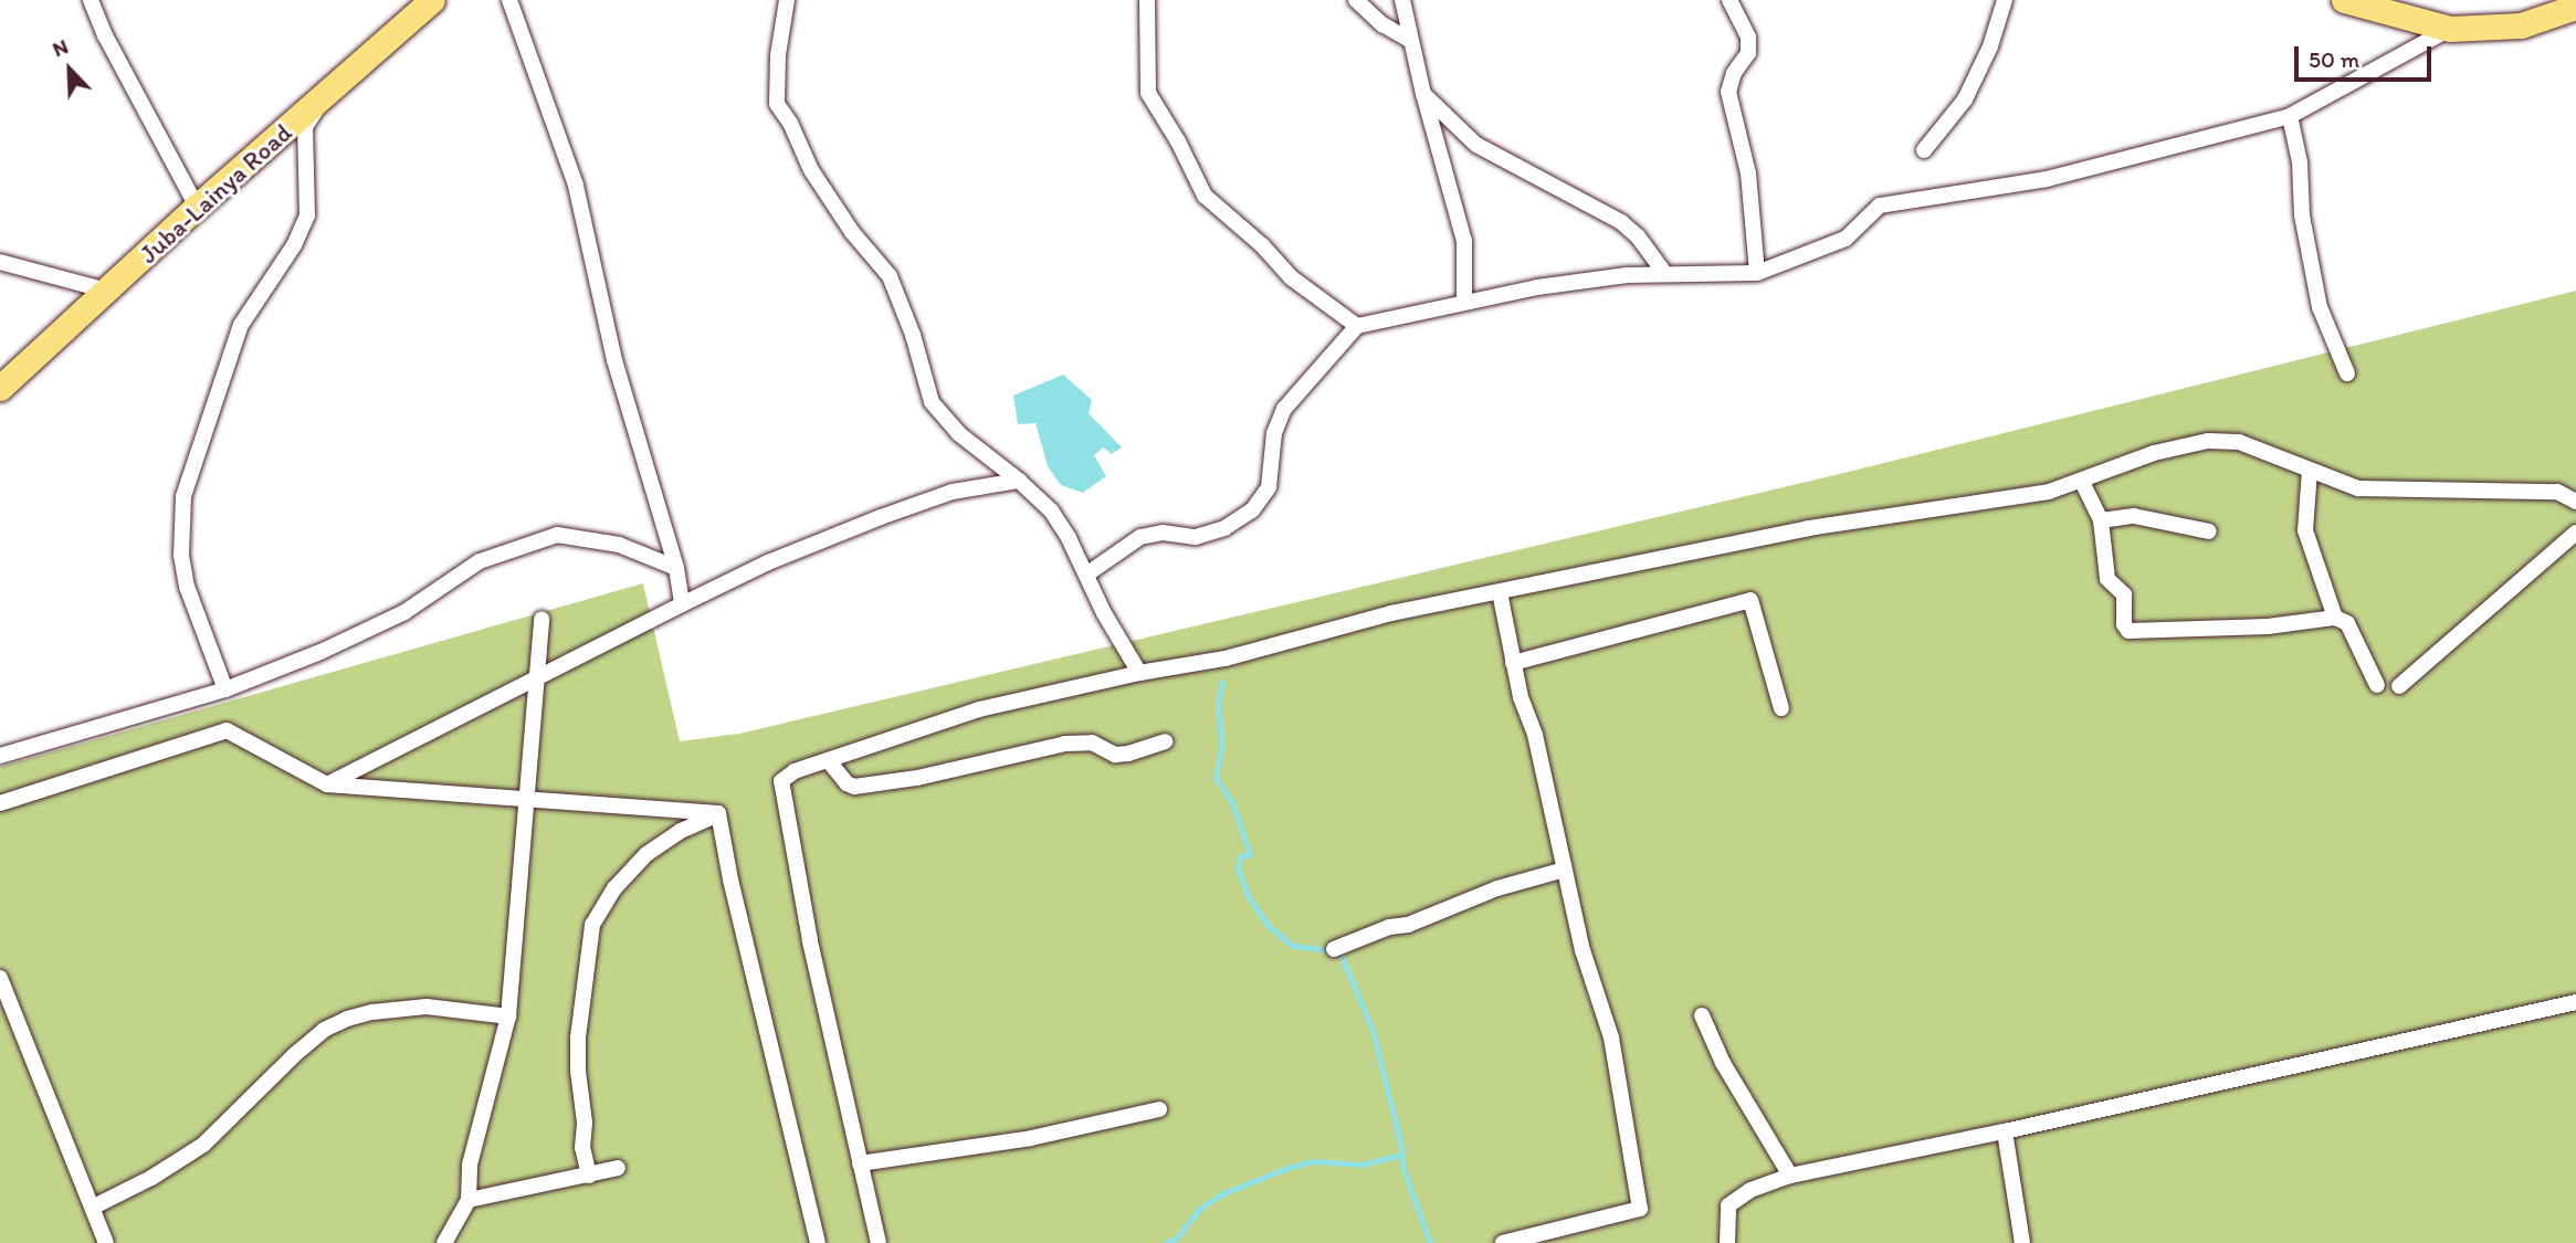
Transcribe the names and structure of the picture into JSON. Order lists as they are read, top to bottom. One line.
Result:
{"streets":{"main road":["Juba-Lainya Road"]},"scale_bar":"50 m","north":"top left"}
